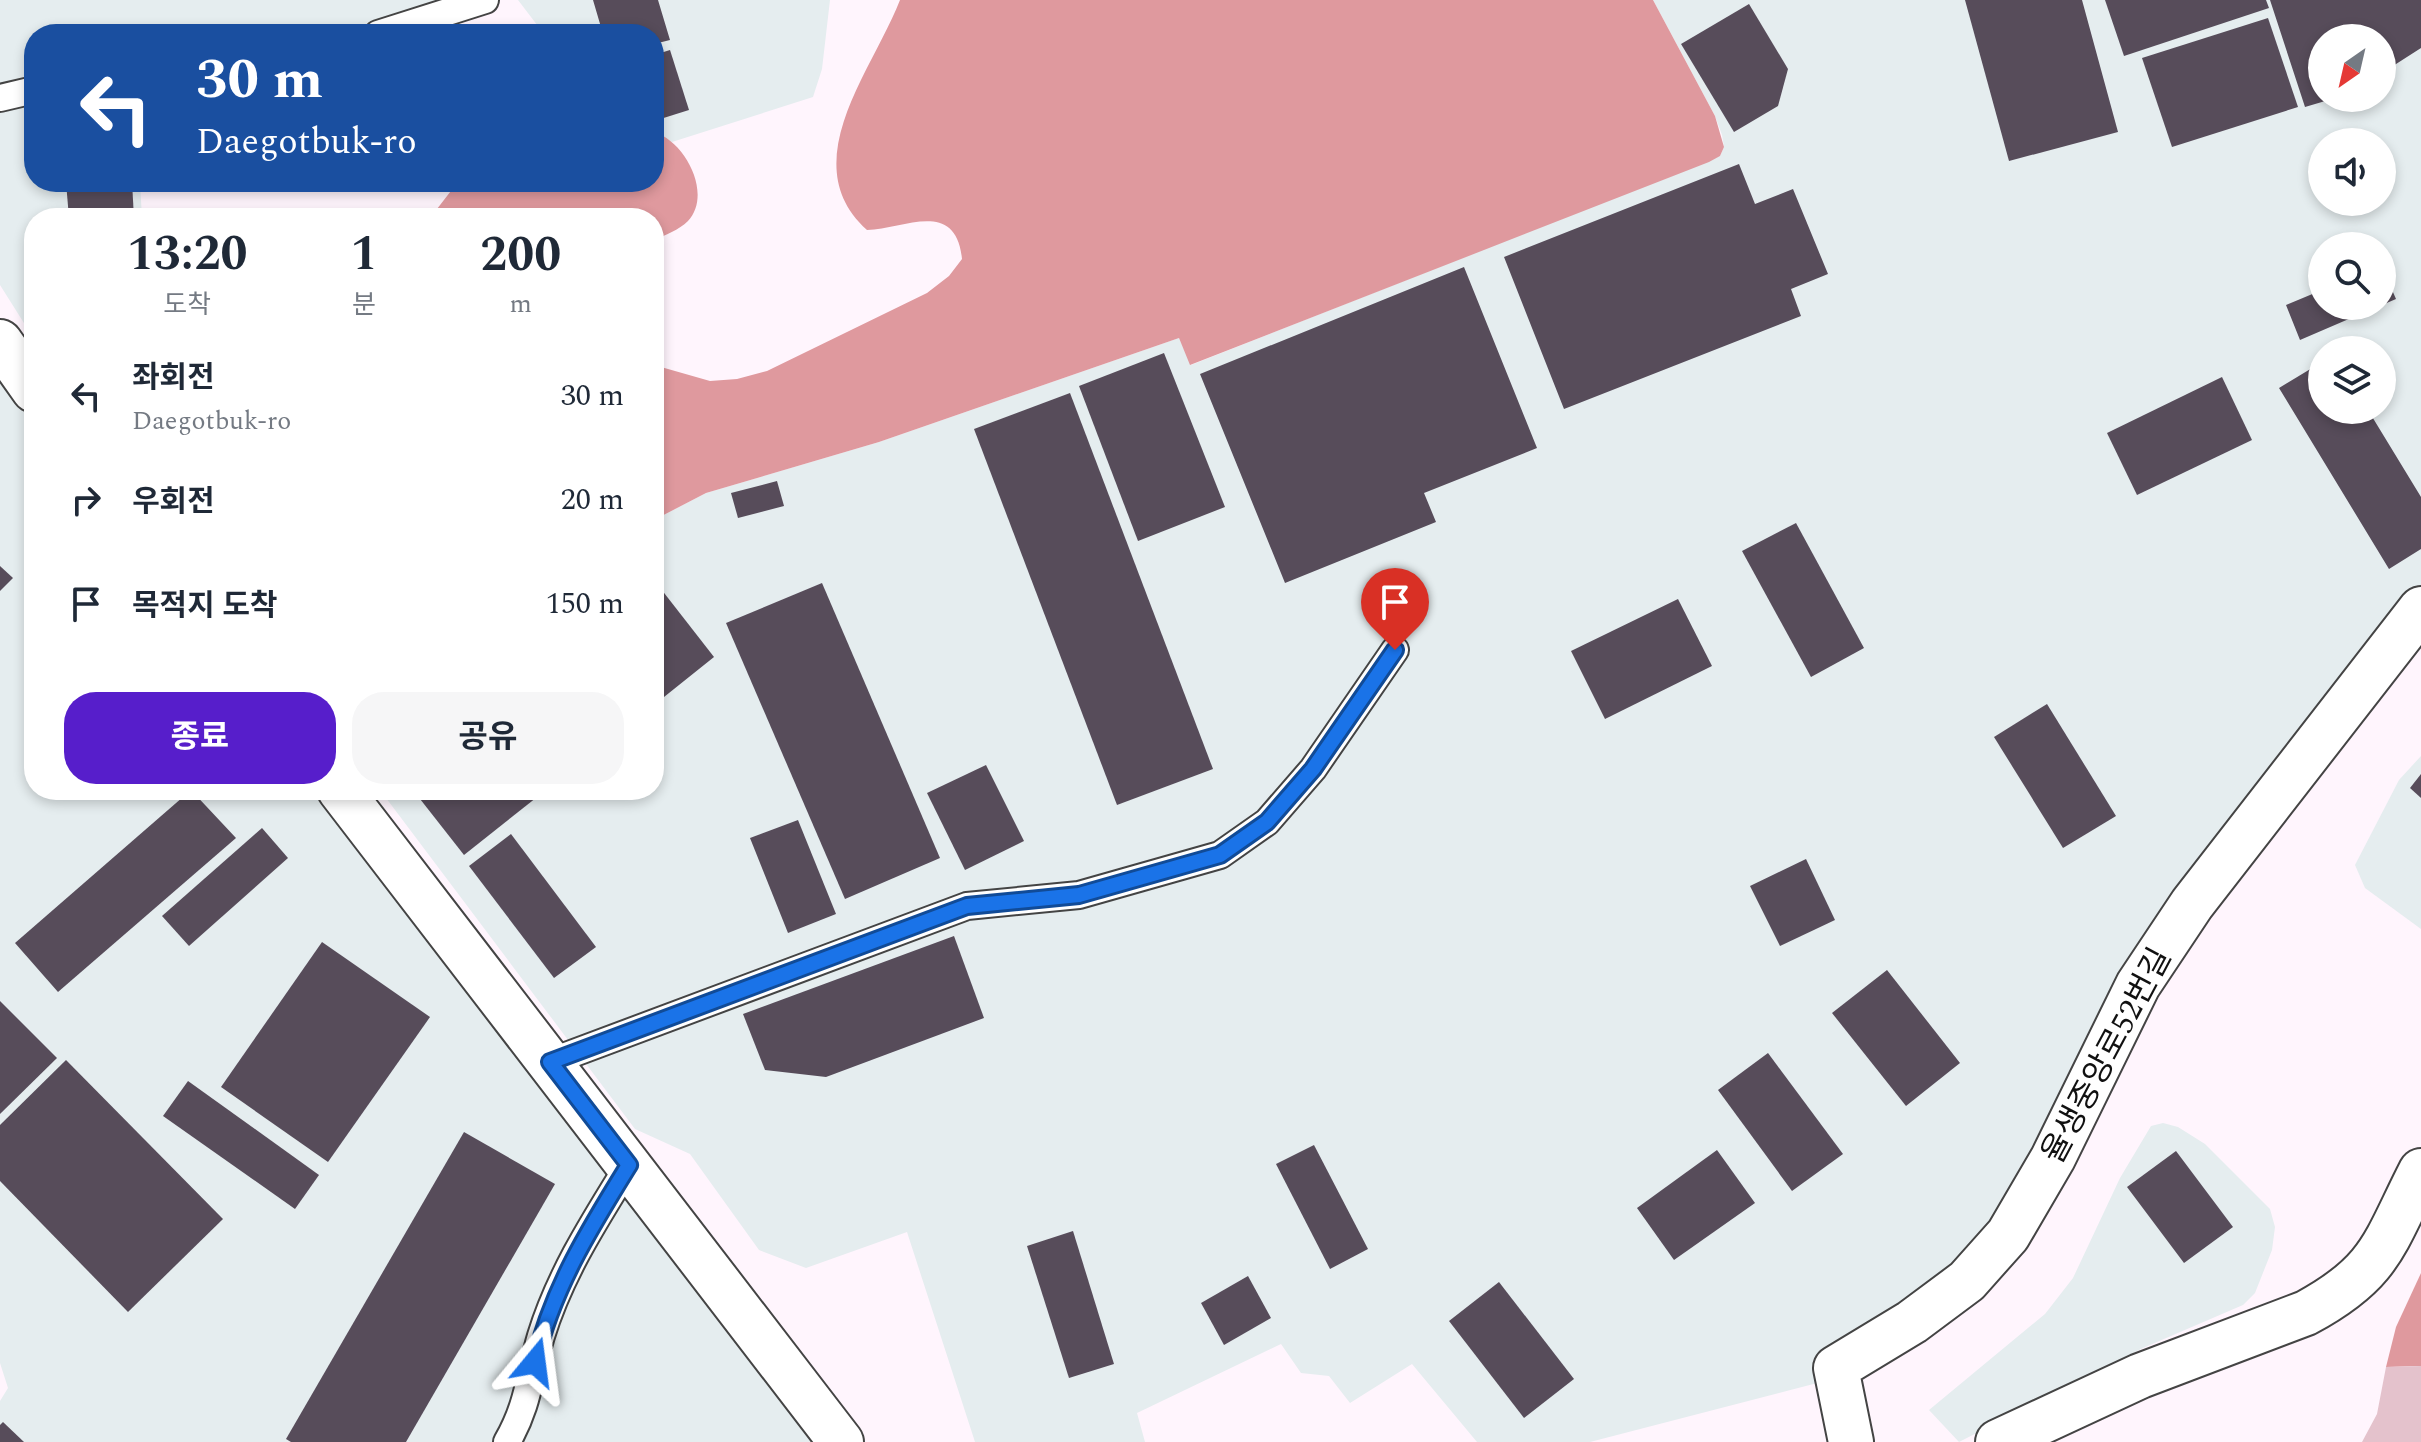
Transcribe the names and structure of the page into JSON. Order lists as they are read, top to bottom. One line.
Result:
{"streets":{"street":["율생중앙로52번길"]},"north":"bottom left","page":{"turn":["30 m","Daegotbuk-ro"],"eta":["13:20","도착","1","분","200","m"],"list":[{"name":"좌회전","note":"Daegotbuk-ro","value":"30 m"},{"name":"우회전","value":"20 m"},{"name":"목적지 도착","value":"150 m"}],"buttons":["종료","공유"]}}
